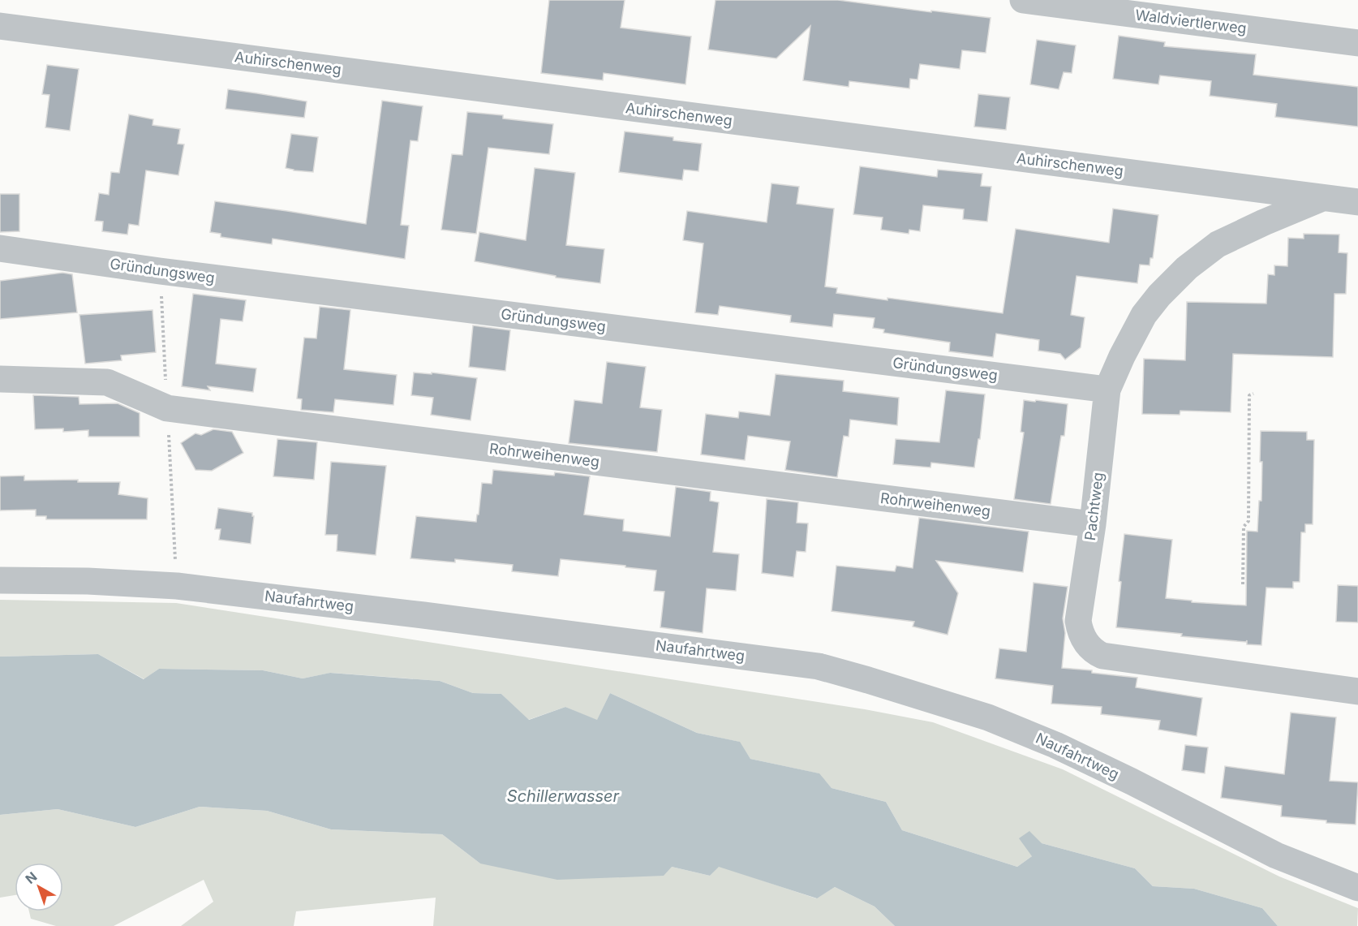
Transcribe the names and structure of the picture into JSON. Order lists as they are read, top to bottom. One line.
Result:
{"streets":{"street":["Waldviertlerweg","Auhirschenweg","Gründungsweg","Rohrweihenweg","Pachtweg","Naufahrtweg"]},"crossings":[["Auhirschenweg","Pachtweg"],["Gründungsweg","Pachtweg"],["Rohrweihenweg","Pachtweg"]],"water":["Schillerwasser"],"north":"top left"}
